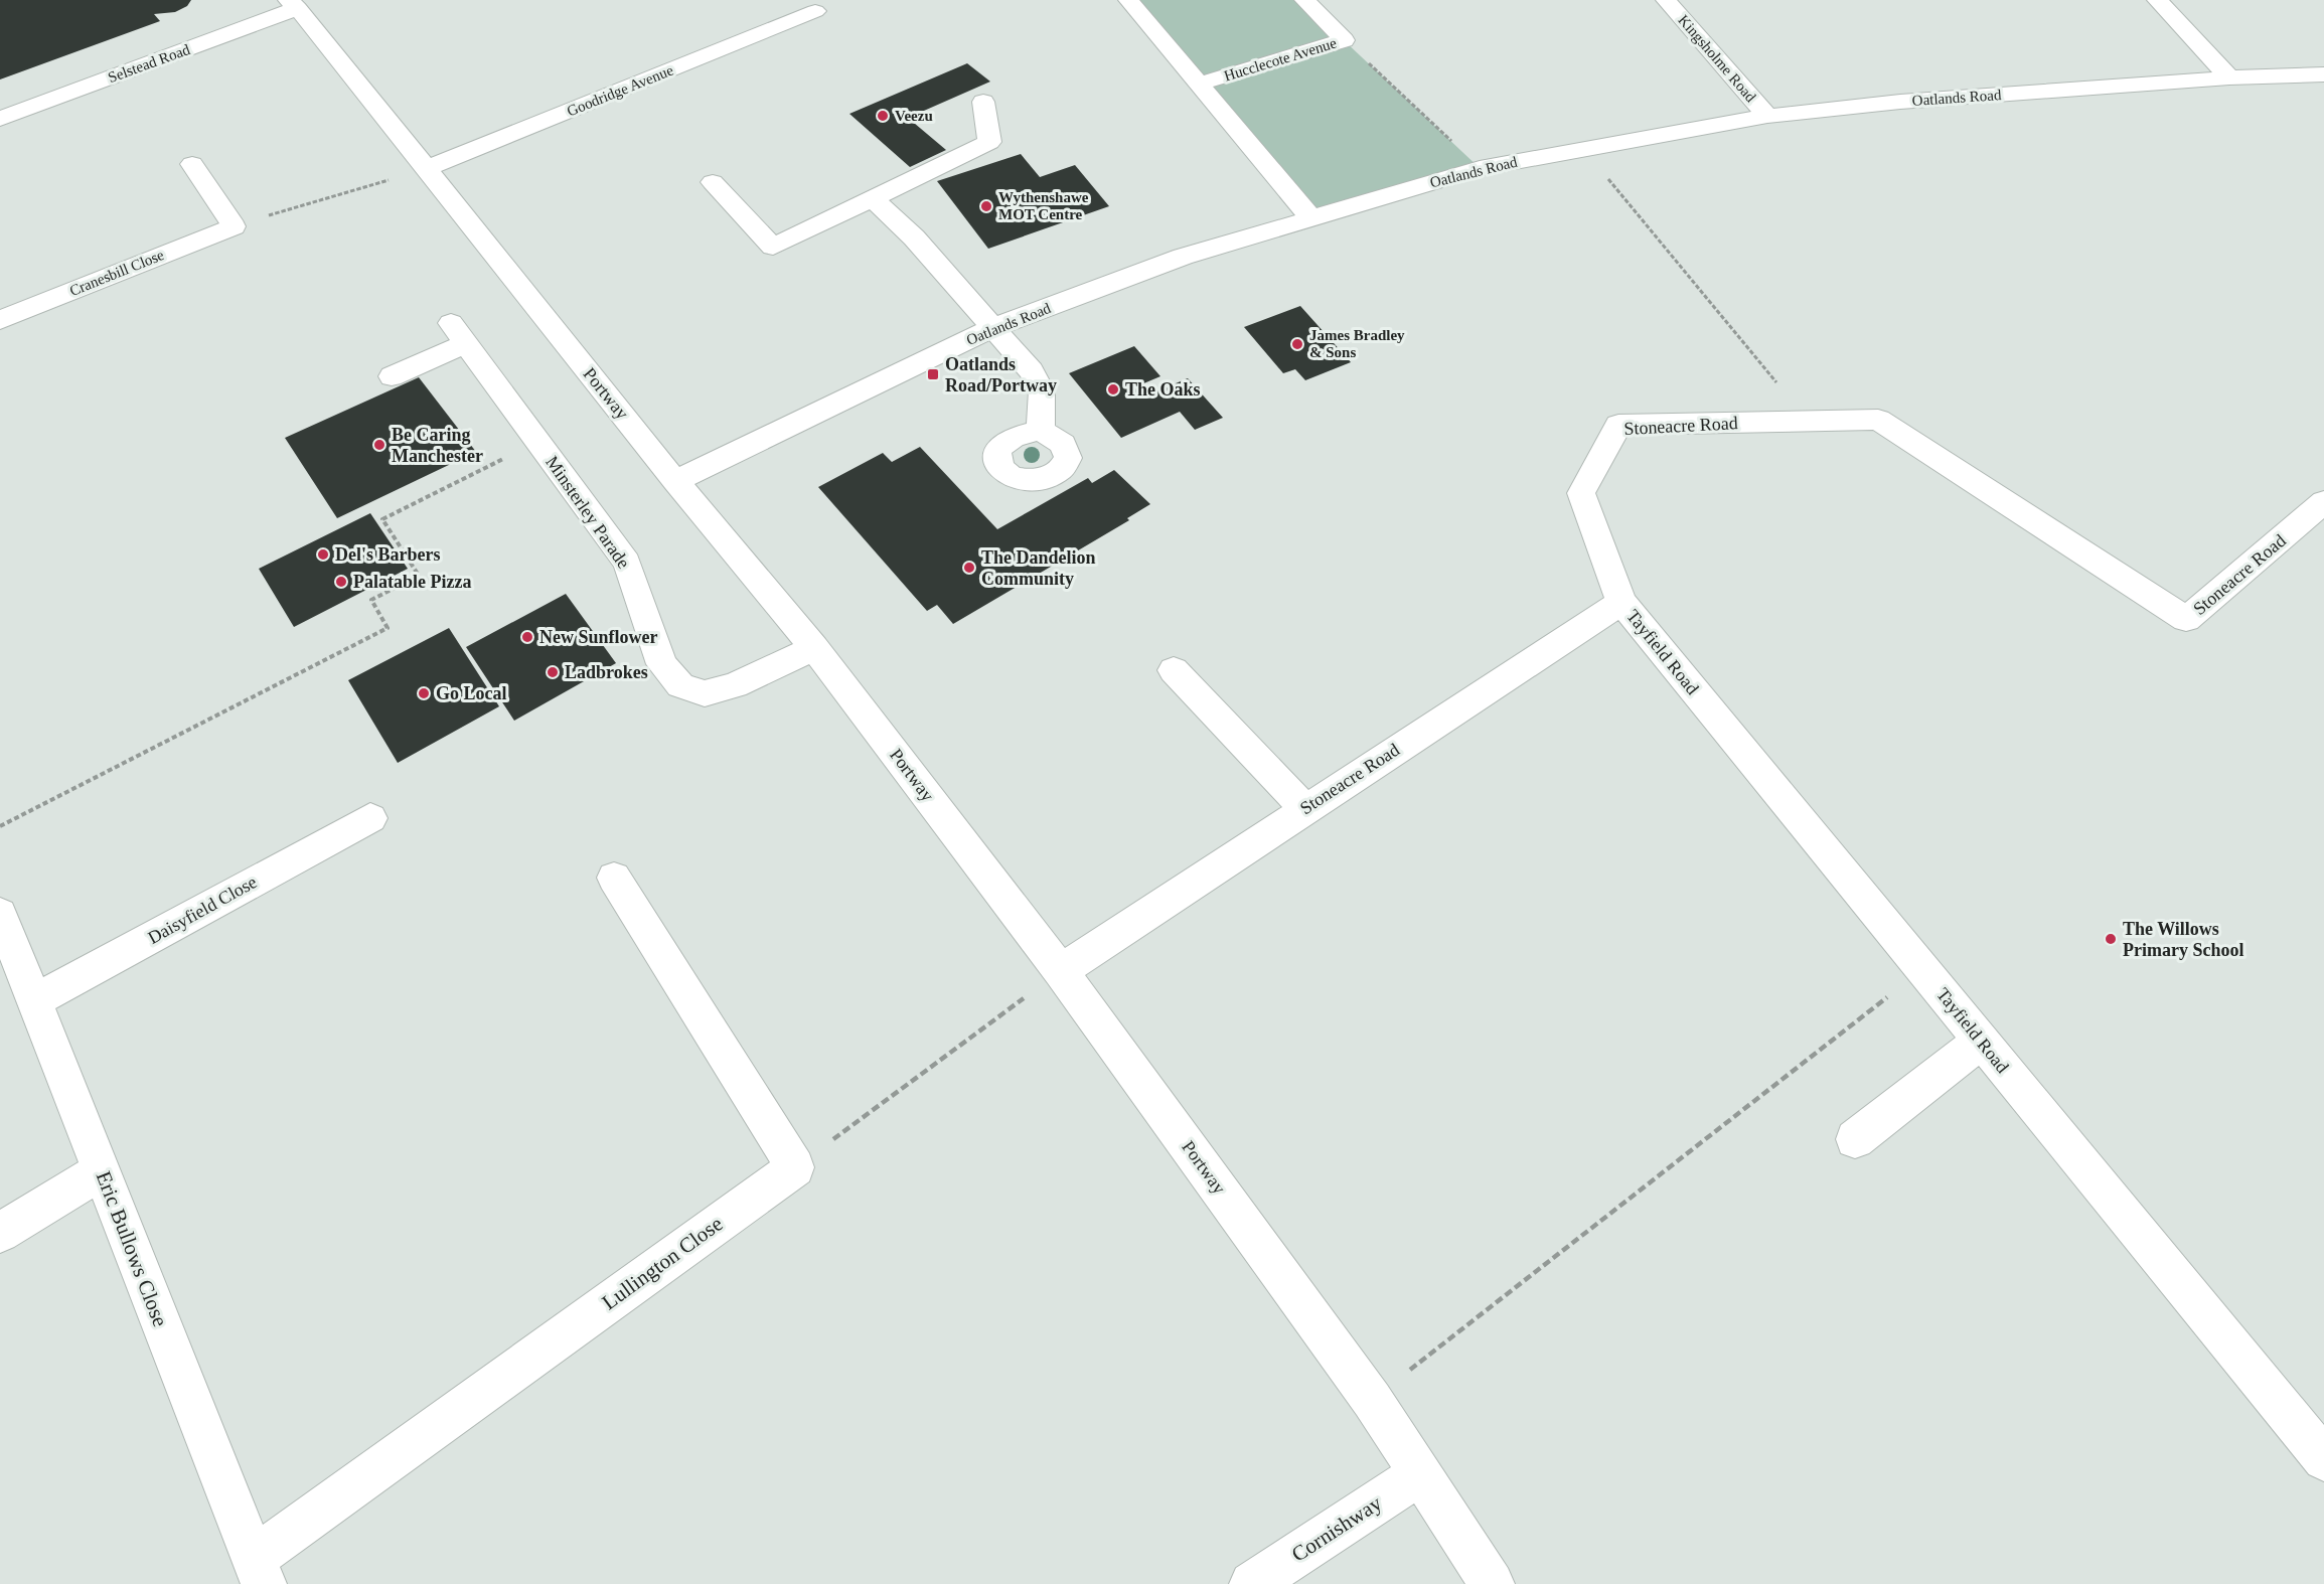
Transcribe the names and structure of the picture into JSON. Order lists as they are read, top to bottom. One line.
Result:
{"streets":{"street":["Kingsholme Road","Hucclecote Avenue","Selstead Road","Goodridge Avenue","Oatlands Road","Cranesbill Close","Portway","Stoneacre Road","Minsterley Parade","Tayfield Road","Daisyfield Close","Eric Bullows Close","Lullington Close","Cornishway"]},"crossings":[["Kingsholme Road","Oatlands Road"],["Hucclecote Avenue","Oatlands Road"],["Selstead Road","Portway"],["Goodridge Avenue","Portway"],["Oatlands Road","Portway"],["Portway","Stoneacre Road"],["Portway","Minsterley Parade"],["Portway","Cornishway"],["Stoneacre Road","Tayfield Road"],["Daisyfield Close","Eric Bullows Close"],["Eric Bullows Close","Lullington Close"]],"places":{"other":["Veezu","Wythenshawe MOT Centre","James Bradley & Sons","The Oaks","Be Caring Manchester","Del's Barbers","The Dandelion Community","Palatable Pizza","New Sunflower","Ladbrokes","Go Local","The Willows Primary School"],"transit":["Oatlands Road/Portway"]}}
